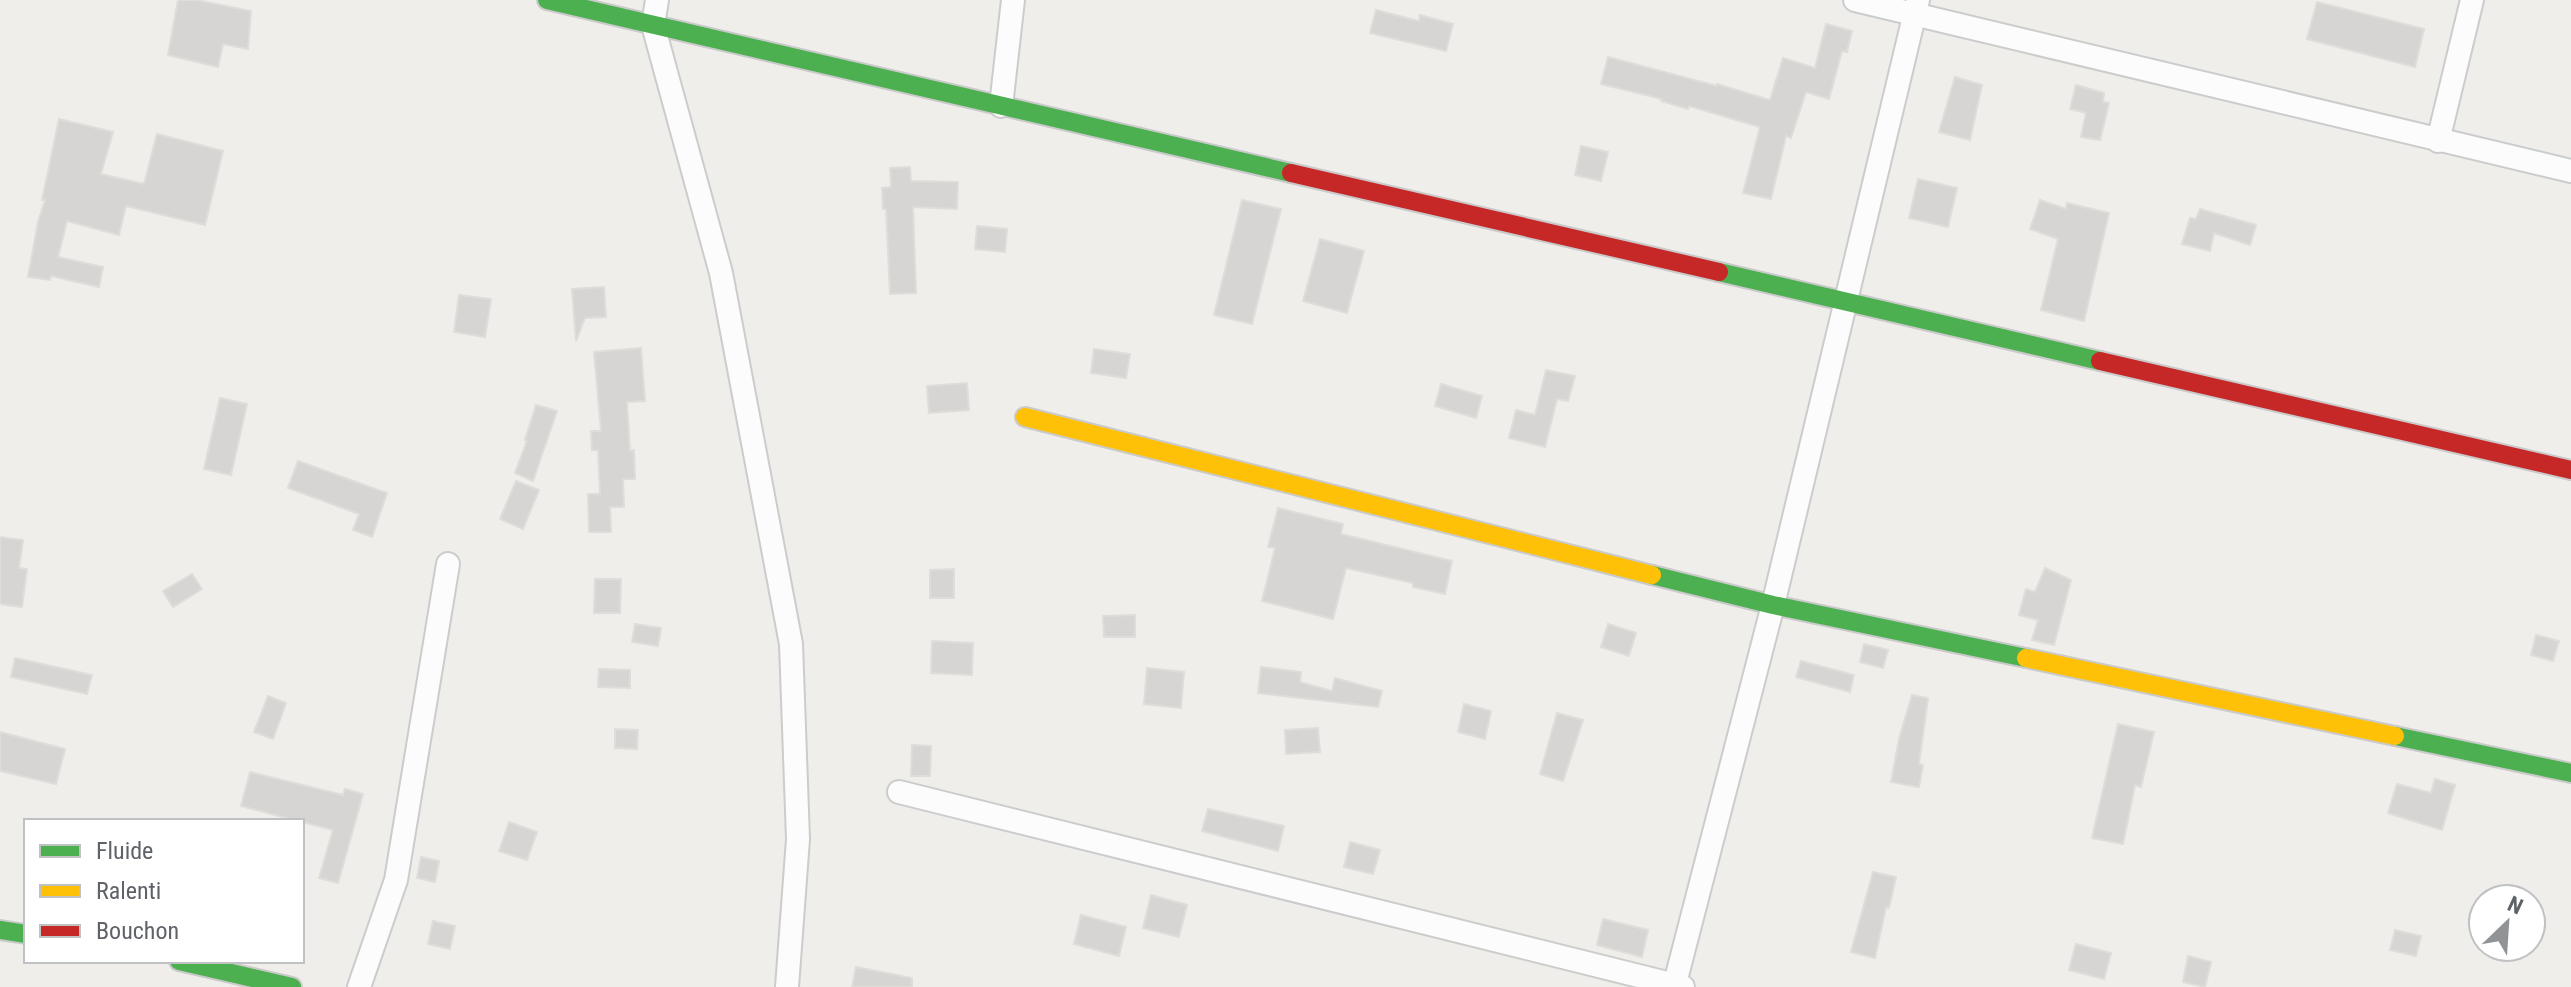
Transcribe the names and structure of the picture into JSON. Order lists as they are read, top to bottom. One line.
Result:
{"legend":["Fluide","Ralenti","Bouchon"],"north":"top right"}
